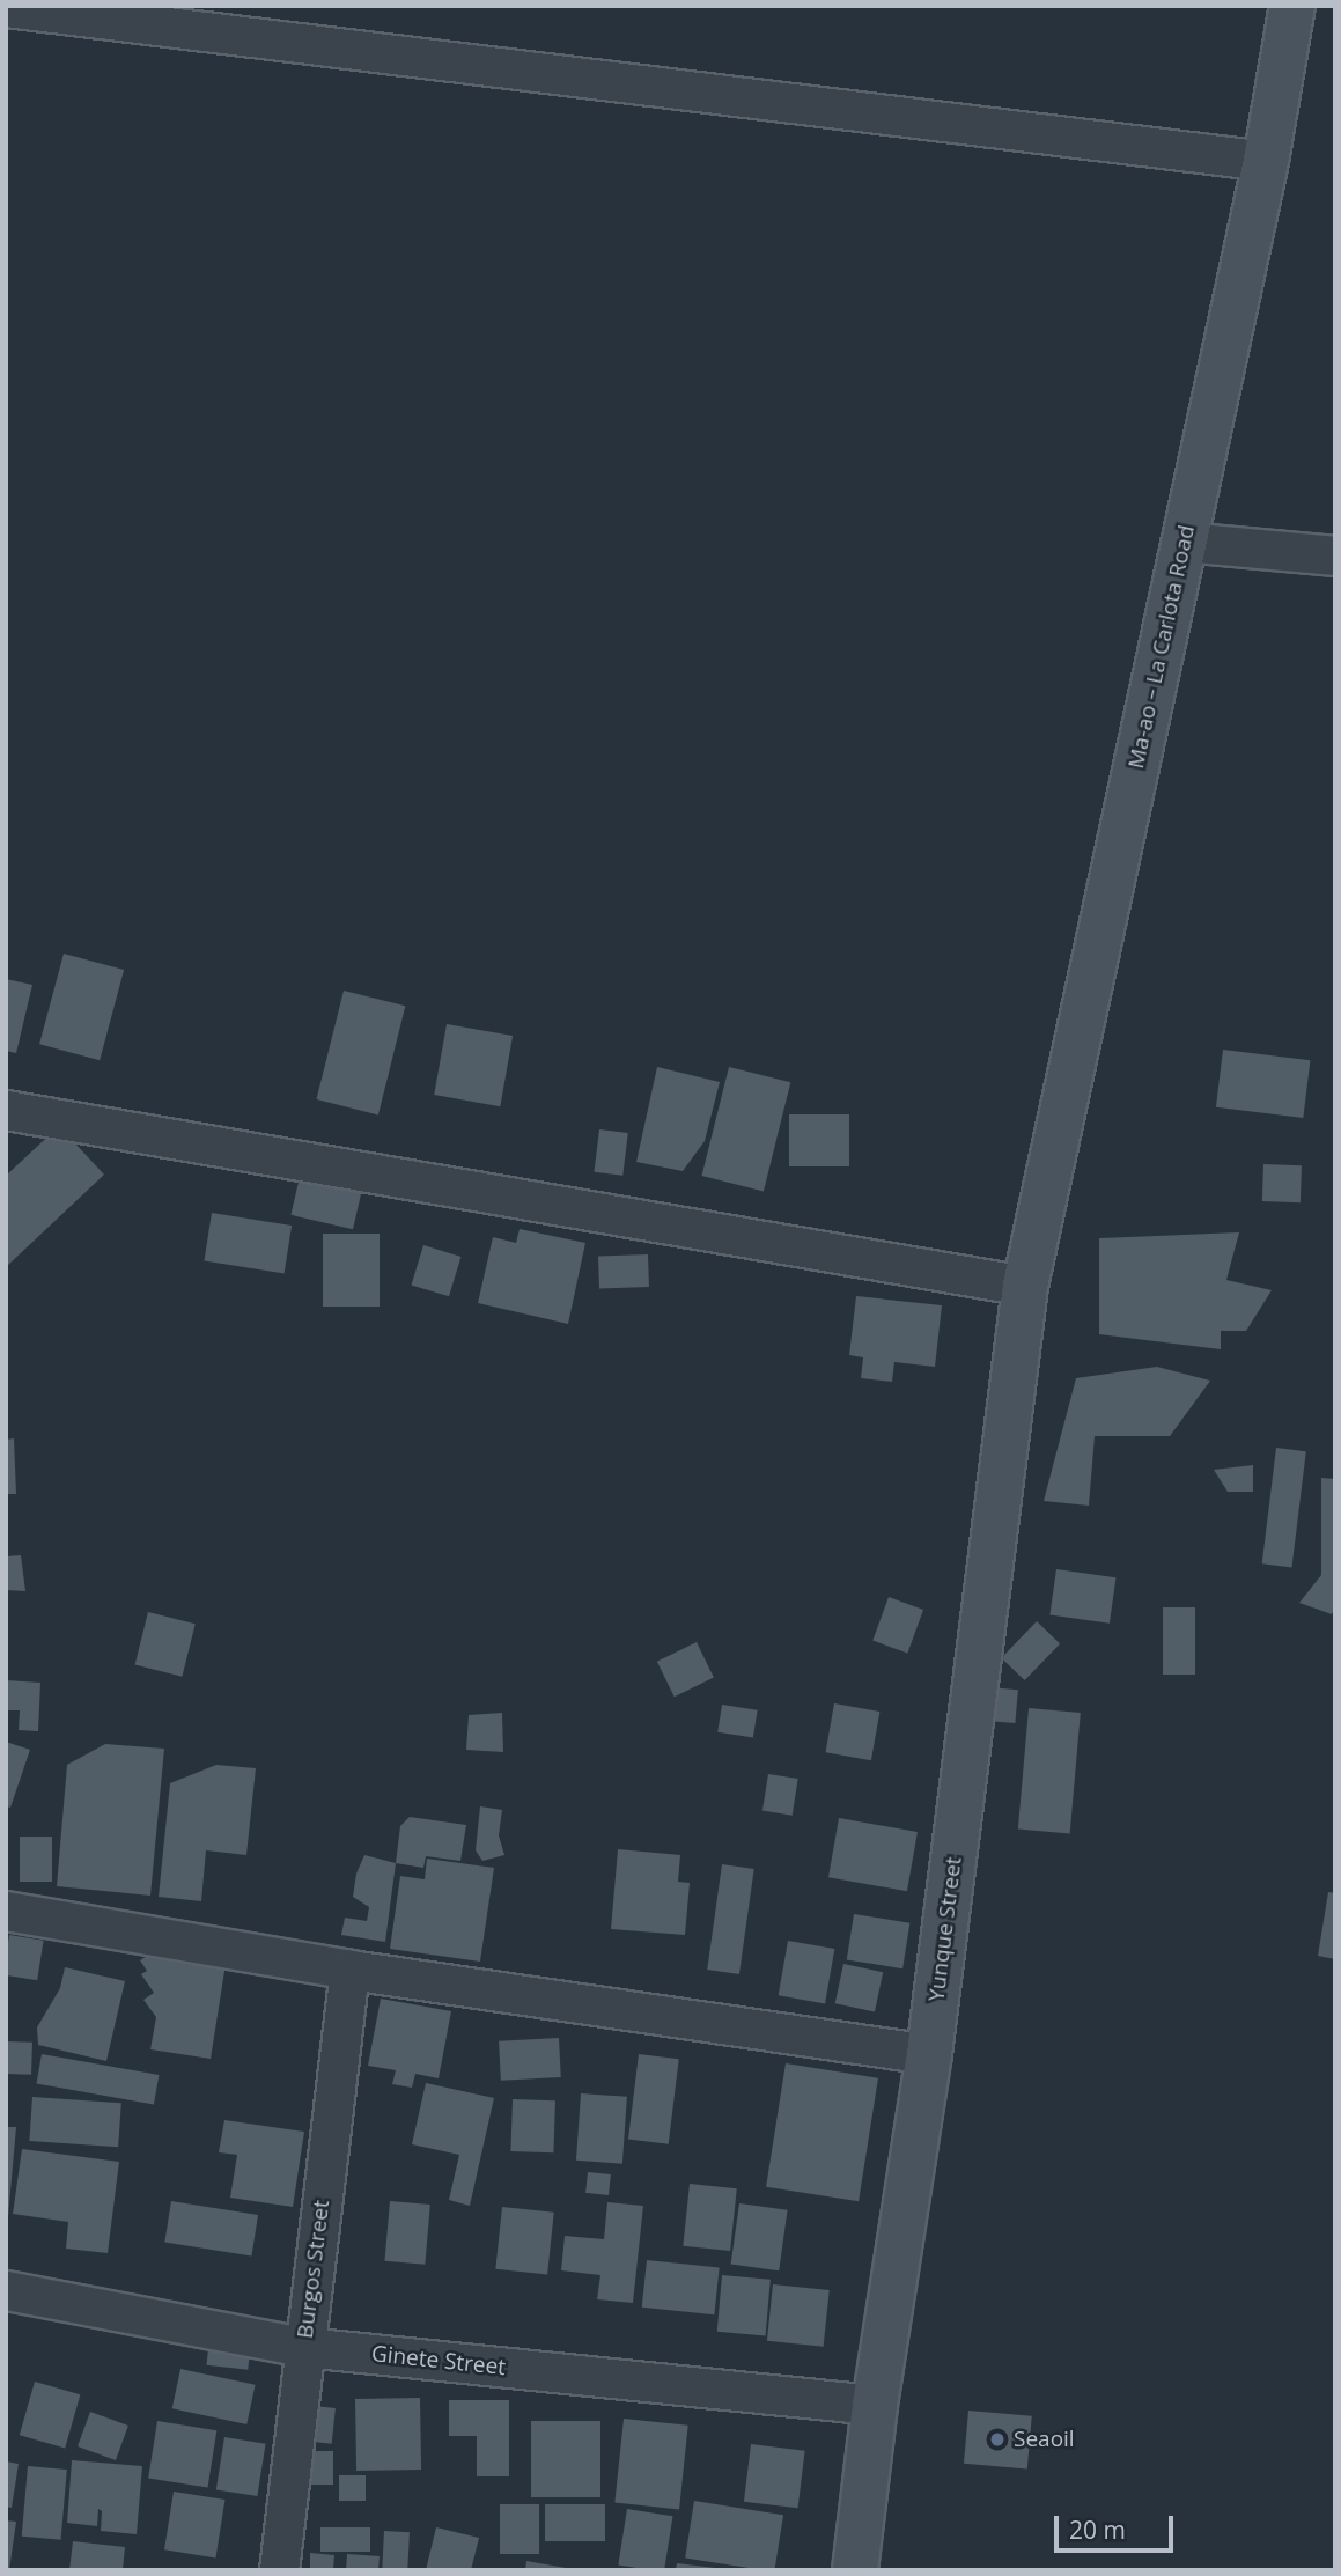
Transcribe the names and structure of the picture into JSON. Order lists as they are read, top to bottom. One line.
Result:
{"streets":{"main road":["Ma-ao – La Carlota Road","Yunque Street"],"street":["Burgos Street","Ginete Street"]},"crossings":[["Ma-ao – La Carlota Road","Yunque Street"],["Yunque Street","Ginete Street"],["Burgos Street","Ginete Street"]],"places":["Seaoil"],"scale_bar":"20 m"}
